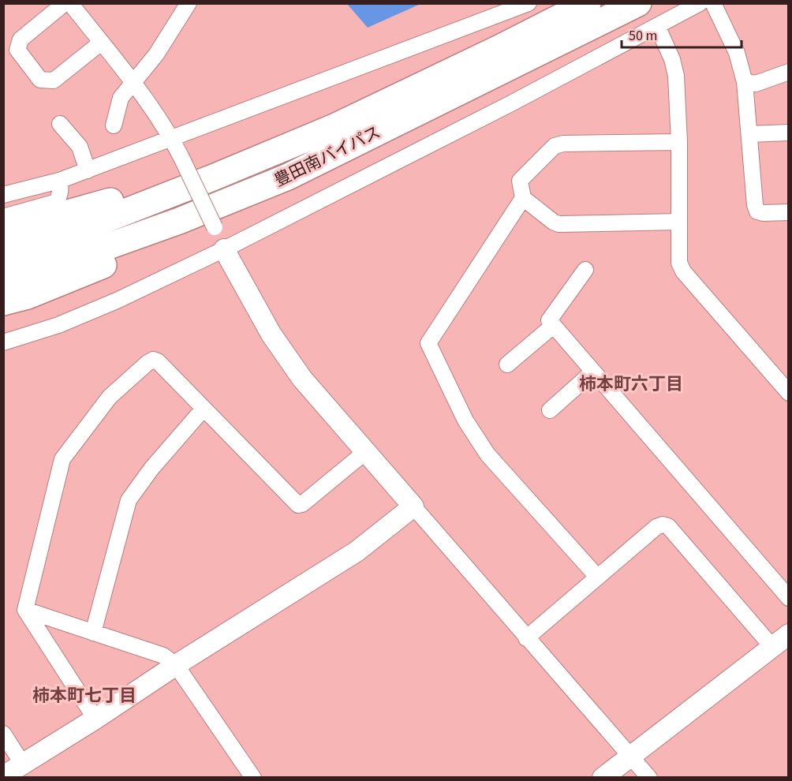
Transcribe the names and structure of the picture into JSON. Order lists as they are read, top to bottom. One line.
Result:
{"streets":{"highway":["豊田南バイパス"]},"districts":["柿本町六丁目","柿本町七丁目"],"scale_bar":"50 m"}
